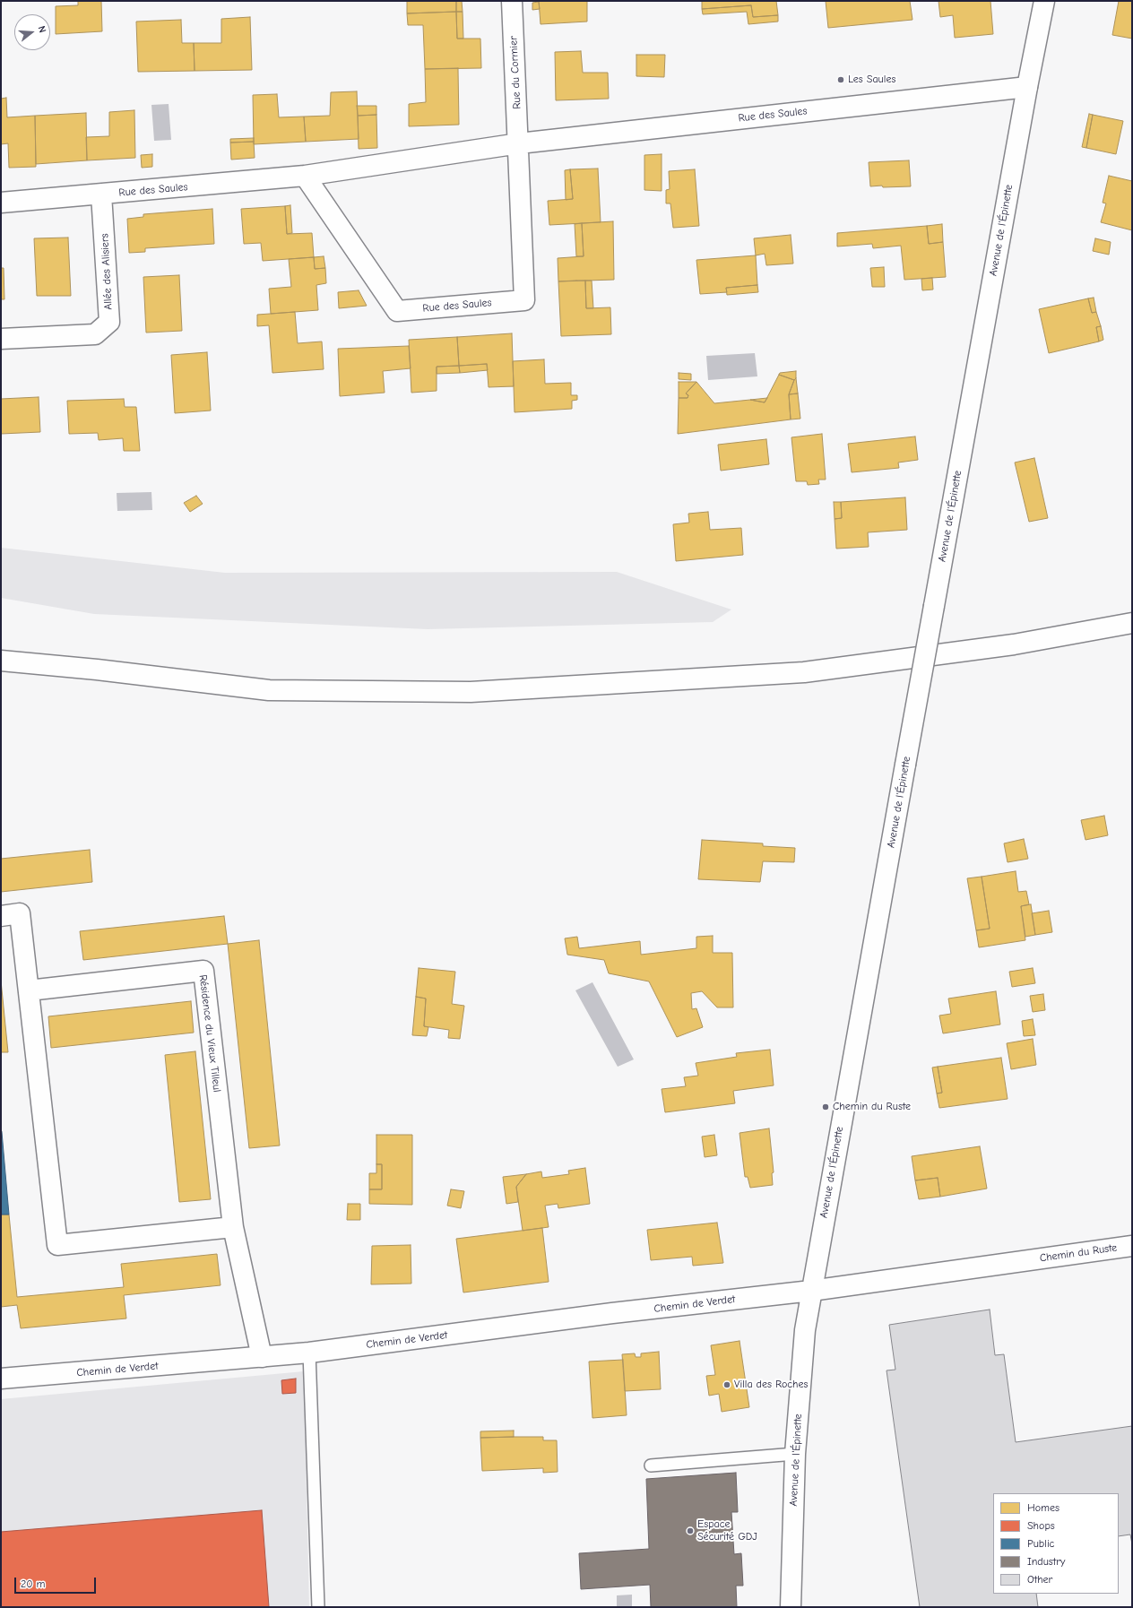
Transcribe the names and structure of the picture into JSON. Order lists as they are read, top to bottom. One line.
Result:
{"streets":{"main road":["Rue du Cormier","Rue des Saules","Avenue de l'Épinette","Allée des Alisiers","Résidence du Vieux Tilleul","Chemin du Ruste","Chemin de Verdet"]},"crossings":[["Rue du Cormier","Rue des Saules"],["Rue des Saules","Avenue de l'Épinette"],["Rue des Saules","Allée des Alisiers"],["Avenue de l'Épinette","Chemin du Ruste"],["Avenue de l'Épinette","Chemin de Verdet"],["Résidence du Vieux Tilleul","Chemin de Verdet"],["Chemin du Ruste","Chemin de Verdet"]],"places":["Les Saules","Chemin du Ruste","Villa des Roches","Espace Sécurité GDJ"],"legend":["Homes","Shops","Public","Industry","Other"],"scale_bar":"20 m","north":"right"}
